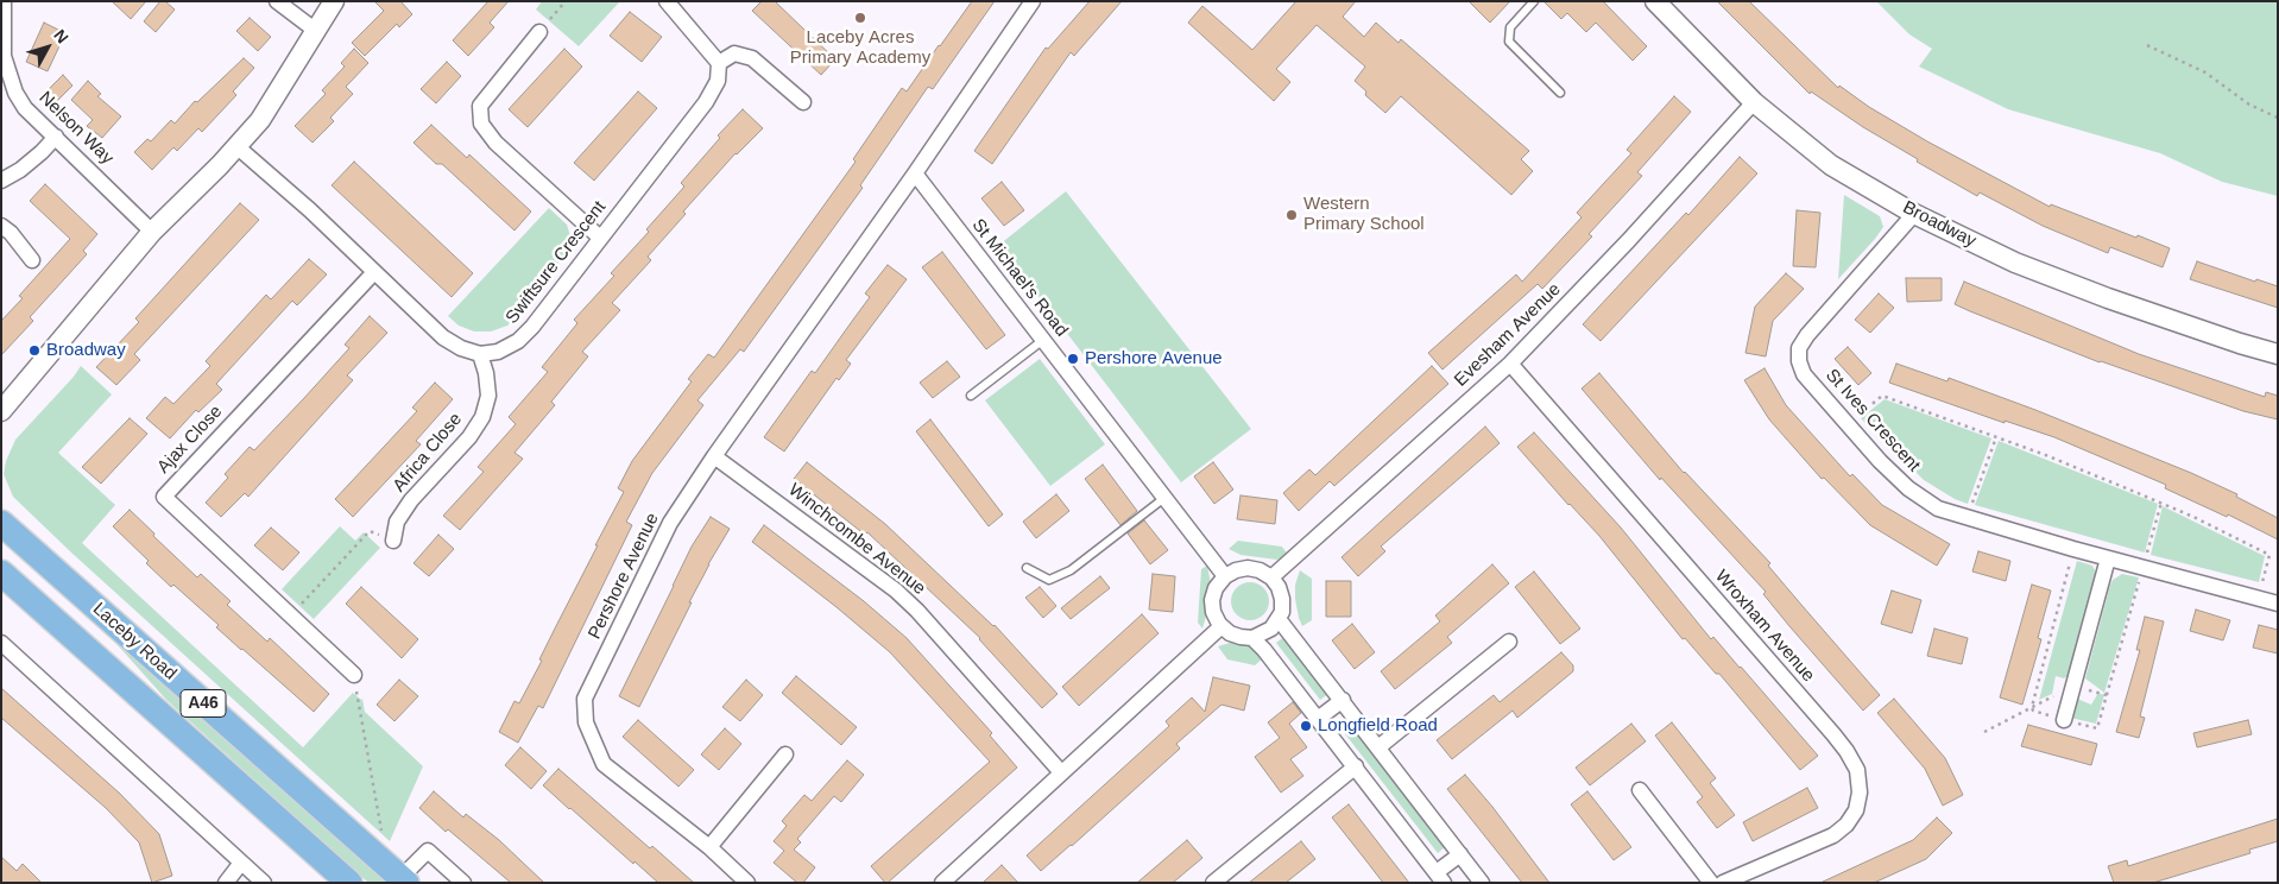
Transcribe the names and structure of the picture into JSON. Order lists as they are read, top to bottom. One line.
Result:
{"streets":{"highway":["Laceby Road","A46"],"street":["Nelson Way","Broadway","Swiftsure Crescent","St Michael's Road","Evesham Avenue","St Ives Crescent","Ajax Close","Africa Close","Winchcombe Avenue","Pershore Avenue","Wroxham Avenue"]},"crossings":[["Broadway","Evesham Avenue"],["Broadway","St Ives Crescent"],["Swiftsure Crescent","Africa Close"],["St Michael's Road","Evesham Avenue"],["St Michael's Road","Pershore Avenue"],["Evesham Avenue","Wroxham Avenue"],["Winchcombe Avenue","Pershore Avenue"]],"places":["Laceby Acres Primary Academy","Western Primary School","Broadway","Pershore Avenue","Longfield Road"],"north":"top right"}
